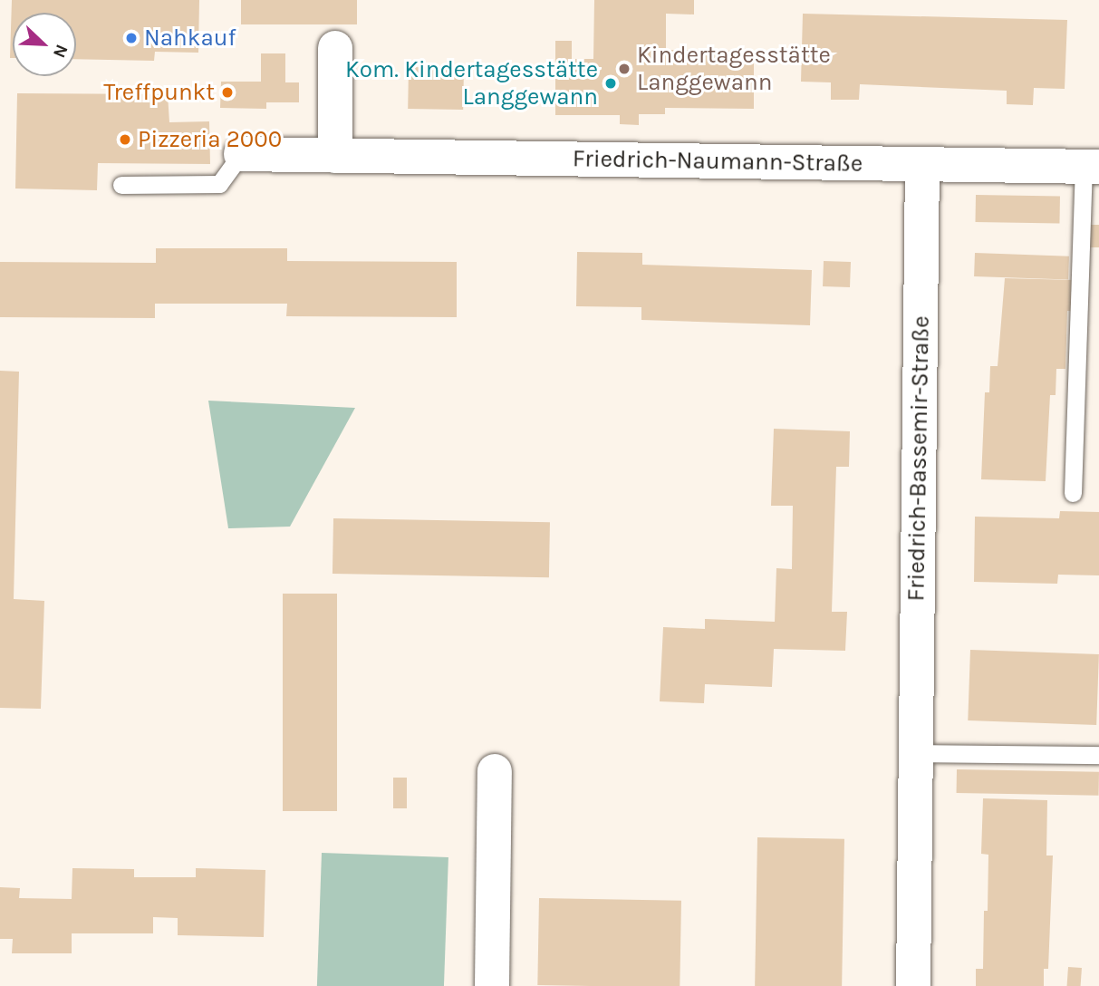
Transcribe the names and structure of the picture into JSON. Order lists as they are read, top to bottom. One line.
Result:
{"streets":{"street":["Friedrich-Naumann-Straße","Friedrich-Bassemir-Straße"]},"crossings":[["Friedrich-Naumann-Straße","Friedrich-Bassemir-Straße"]],"places":["Nahkauf","Kindertagesstätte Langgewann","Kom. Kindertagesstätte Langgewann","Treffpunkt","Pizzeria 2000"],"north":"bottom right"}
